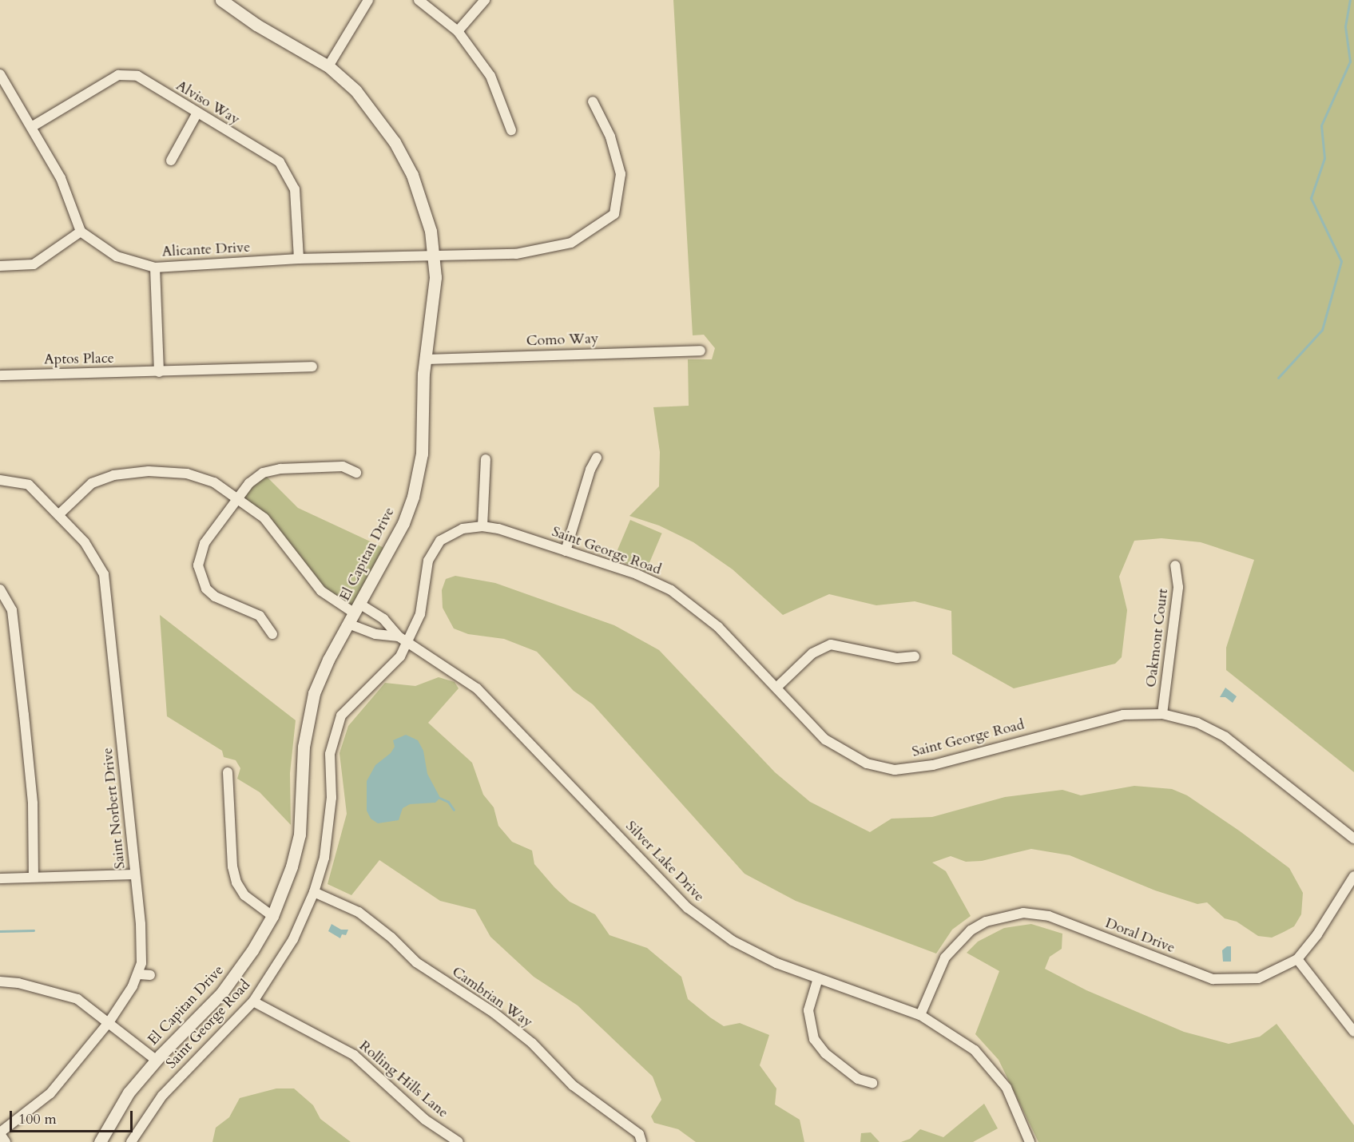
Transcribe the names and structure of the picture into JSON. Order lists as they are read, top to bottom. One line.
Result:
{"streets":{"street":["Alviso Way","Alicante Drive","Como Way","Aptos Place","Saint George Road","El Capitan Drive","Oakmont Court","Saint Norbert Drive","Silver Lake Drive","Doral Drive","Cambrian Way","Rolling Hills Lane"]},"crossings":[["Alviso Way","Alicante Drive"],["Alicante Drive","El Capitan Drive"],["Como Way","El Capitan Drive"],["Saint George Road","Oakmont Court"],["Saint George Road","Silver Lake Drive"],["Saint George Road","Cambrian Way"],["Saint George Road","Rolling Hills Lane"],["Silver Lake Drive","Doral Drive"]],"scale_bar":"100 m"}
